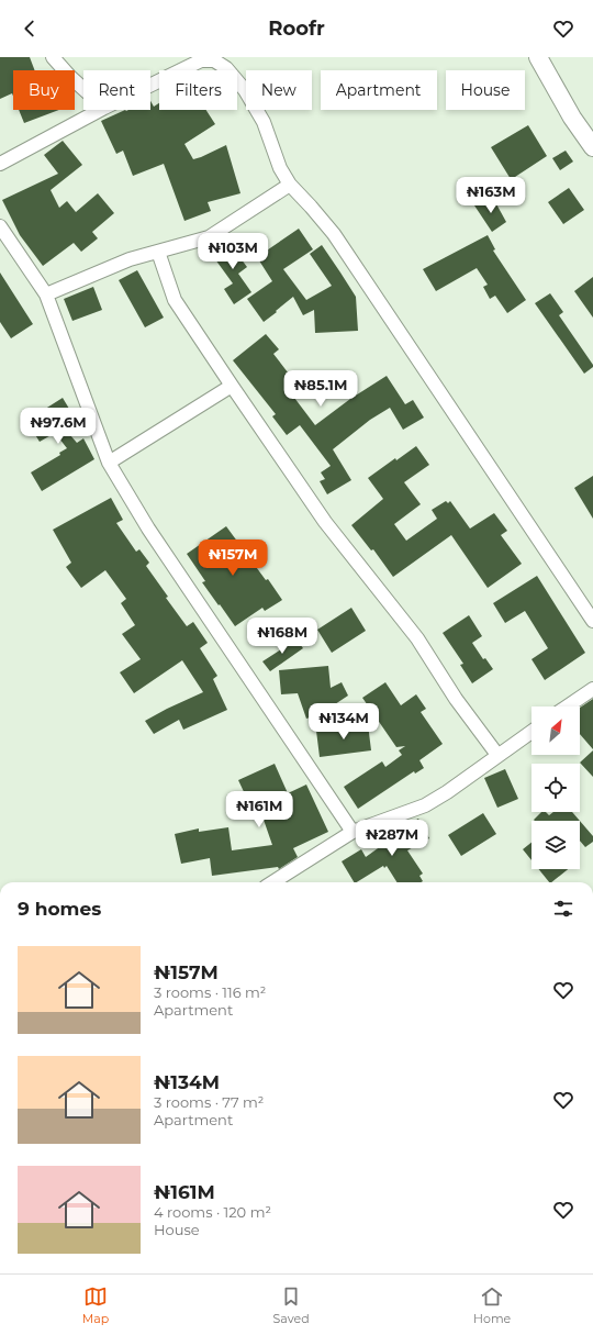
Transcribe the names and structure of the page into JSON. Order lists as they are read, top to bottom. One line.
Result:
{"north":"top right","page":{"header":"Roofr","chip":["Buy","Rent","Filters","New","Apartment","House"],"price":["₦163M","₦103M","₦85.1M","₦97.6M","₦157M","₦168M","₦134M","₦161M","₦287M"],"heading":"9 homes","list":[{"name":"₦157M","note":"3 rooms · 116 m² · Apartment"},{"name":"₦134M","note":"3 rooms · 77 m² · Apartment"},{"name":"₦161M","note":"4 rooms · 120 m² · House"}],"tabs":["Map","Saved","Home"]}}
